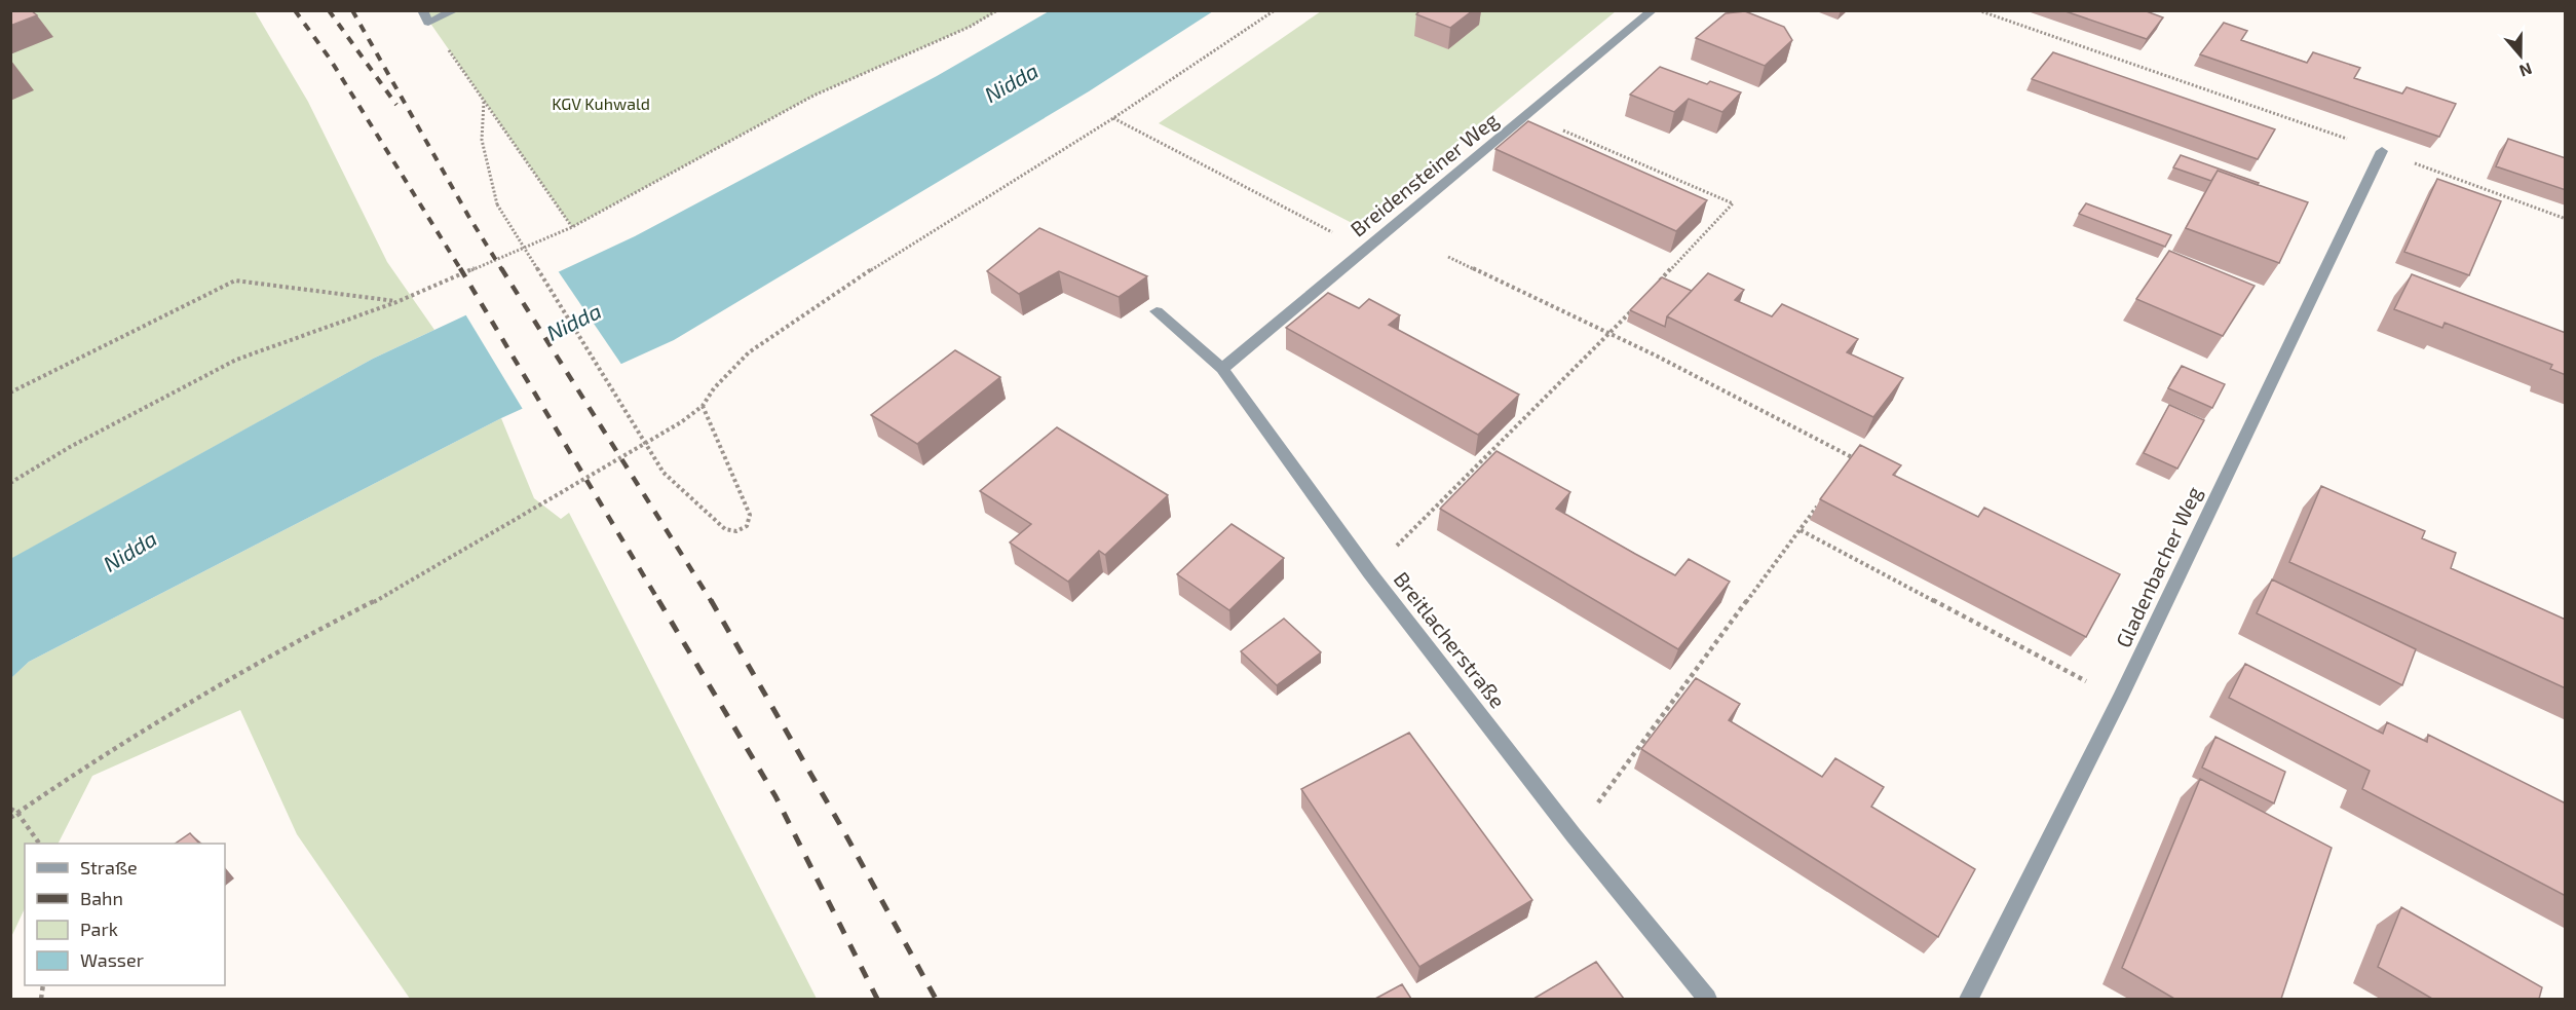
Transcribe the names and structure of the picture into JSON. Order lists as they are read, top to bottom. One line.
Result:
{"streets":{"street":["Breidensteiner Weg","Gladenbacher Weg","Breitlacherstraße"]},"crossings":[["Breidensteiner Weg","Breitlacherstraße"]],"water":["Nidda"],"parks":["KGV Kuhwald"],"legend":["Straße","Bahn","Park","Wasser"],"north":"bottom"}
